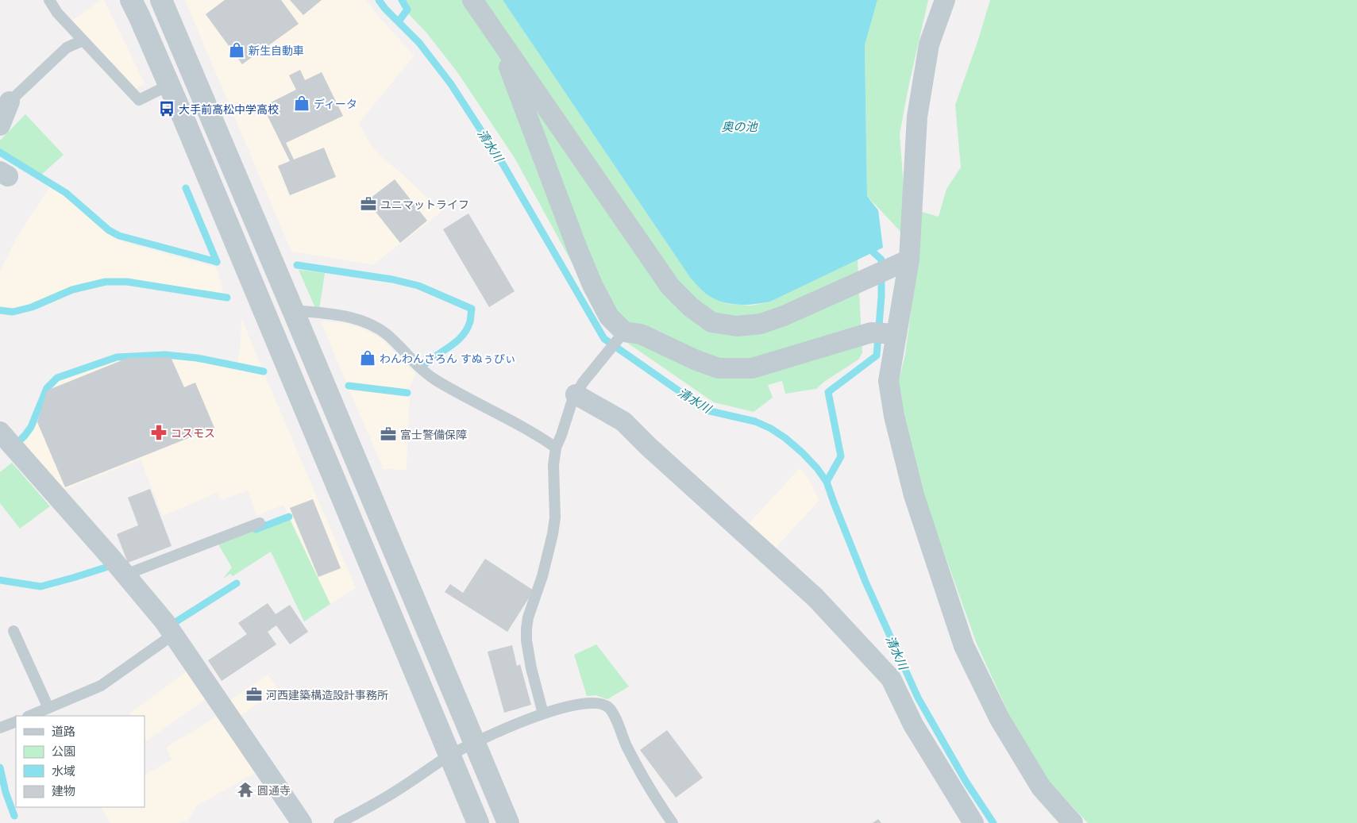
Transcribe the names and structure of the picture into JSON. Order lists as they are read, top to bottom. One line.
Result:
{"water":["奥の池","清水川"],"places":{"shop":["新生自動車","ディータ","わんわんさろん すぬぅぴぃ"],"bus stop":["大手前高松中学高校"],"office":["ユニマットライフ","富士警備保障","河西建築構造設計事務所"],"pharmacy":["コスモス"],"temple":["圓通寺"]},"legend":["道路","公園","水域","建物"]}
